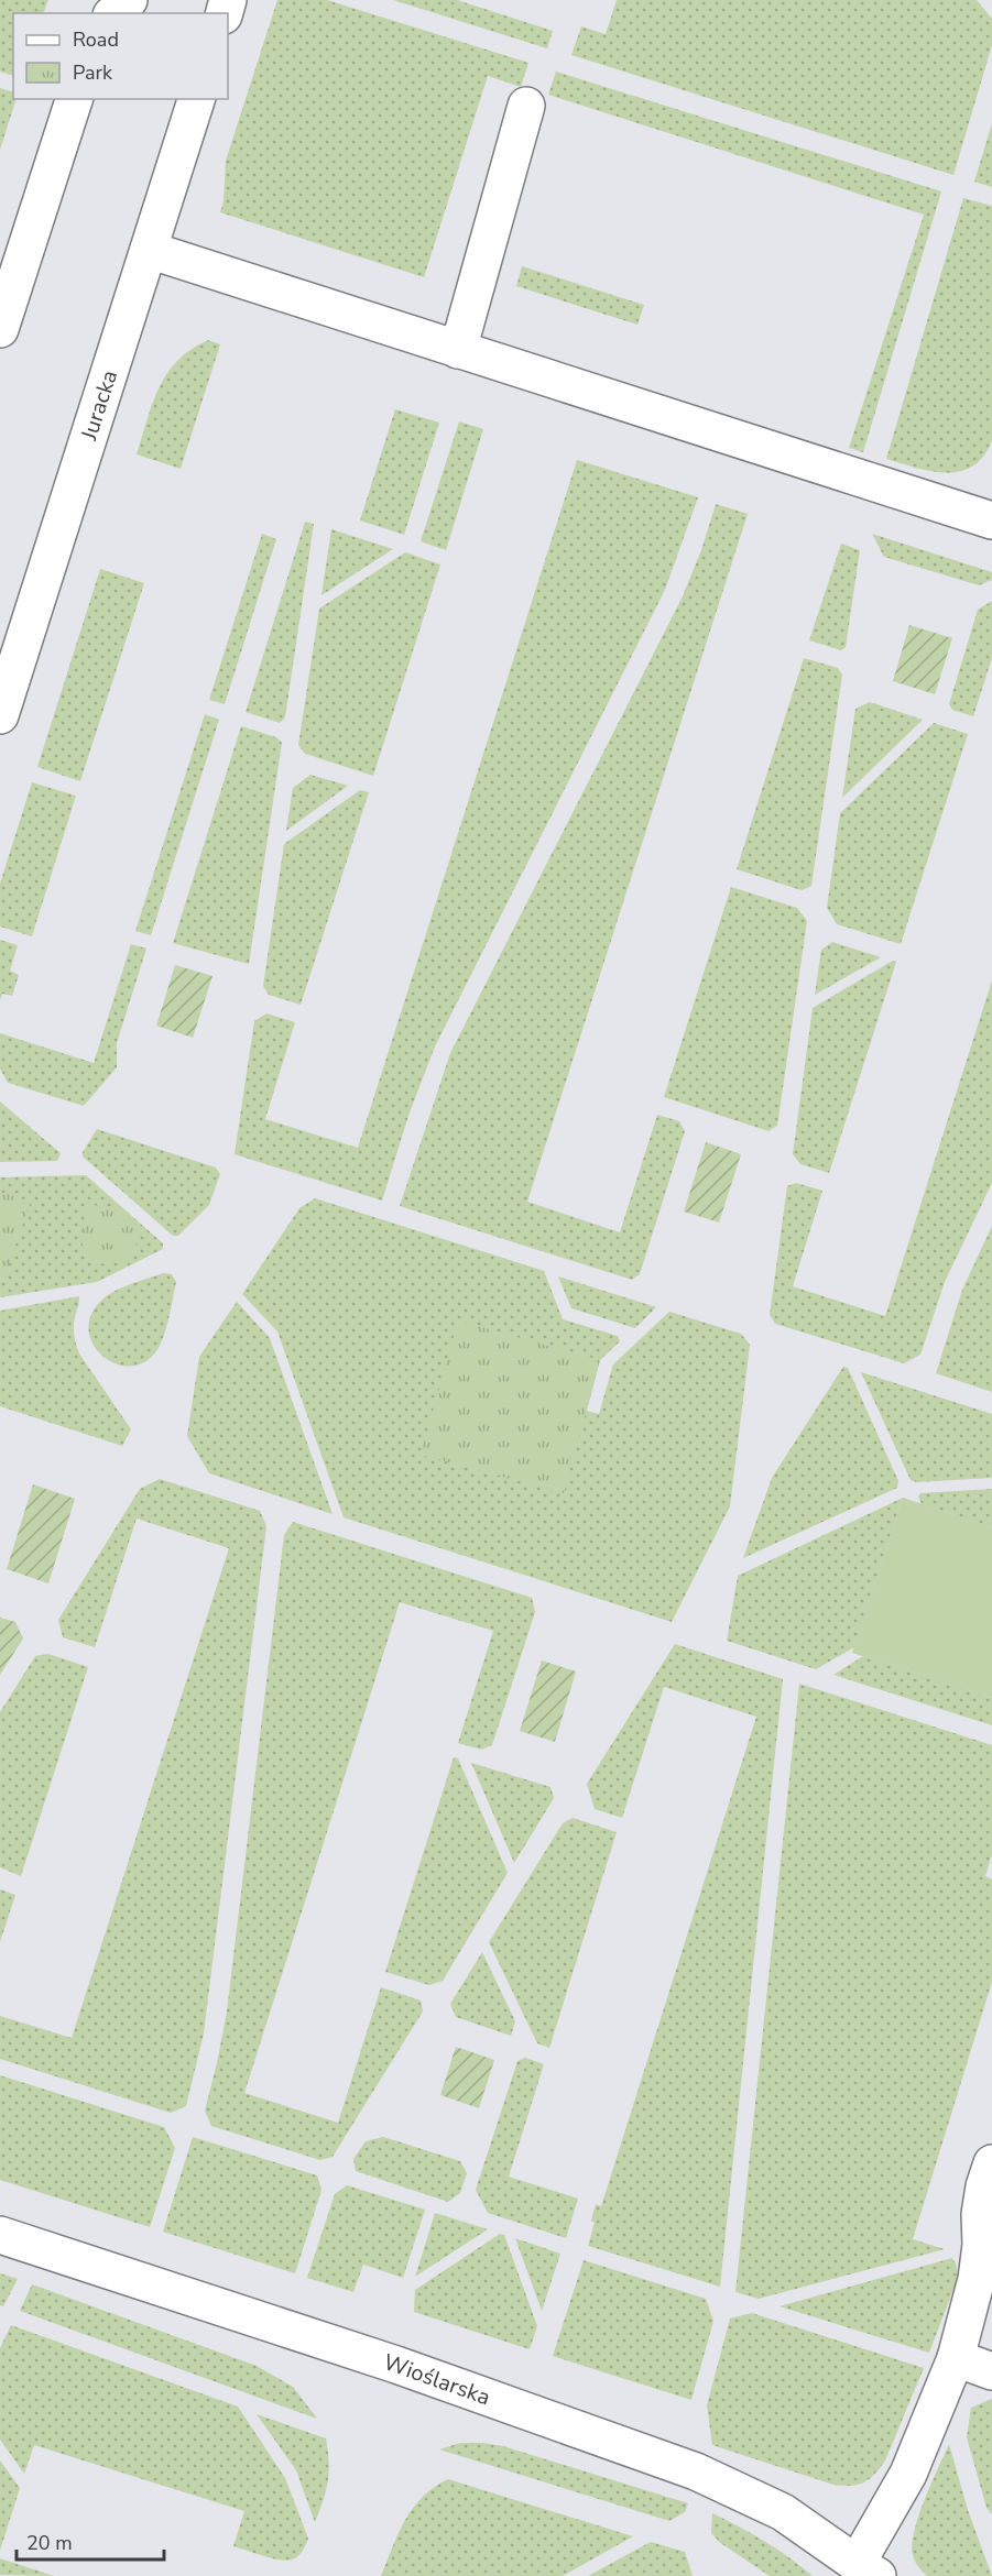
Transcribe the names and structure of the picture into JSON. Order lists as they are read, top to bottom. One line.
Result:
{"streets":{"street":["Juracka","Wioślarska"]},"legend":["Road","Park"],"scale_bar":"20 m"}
